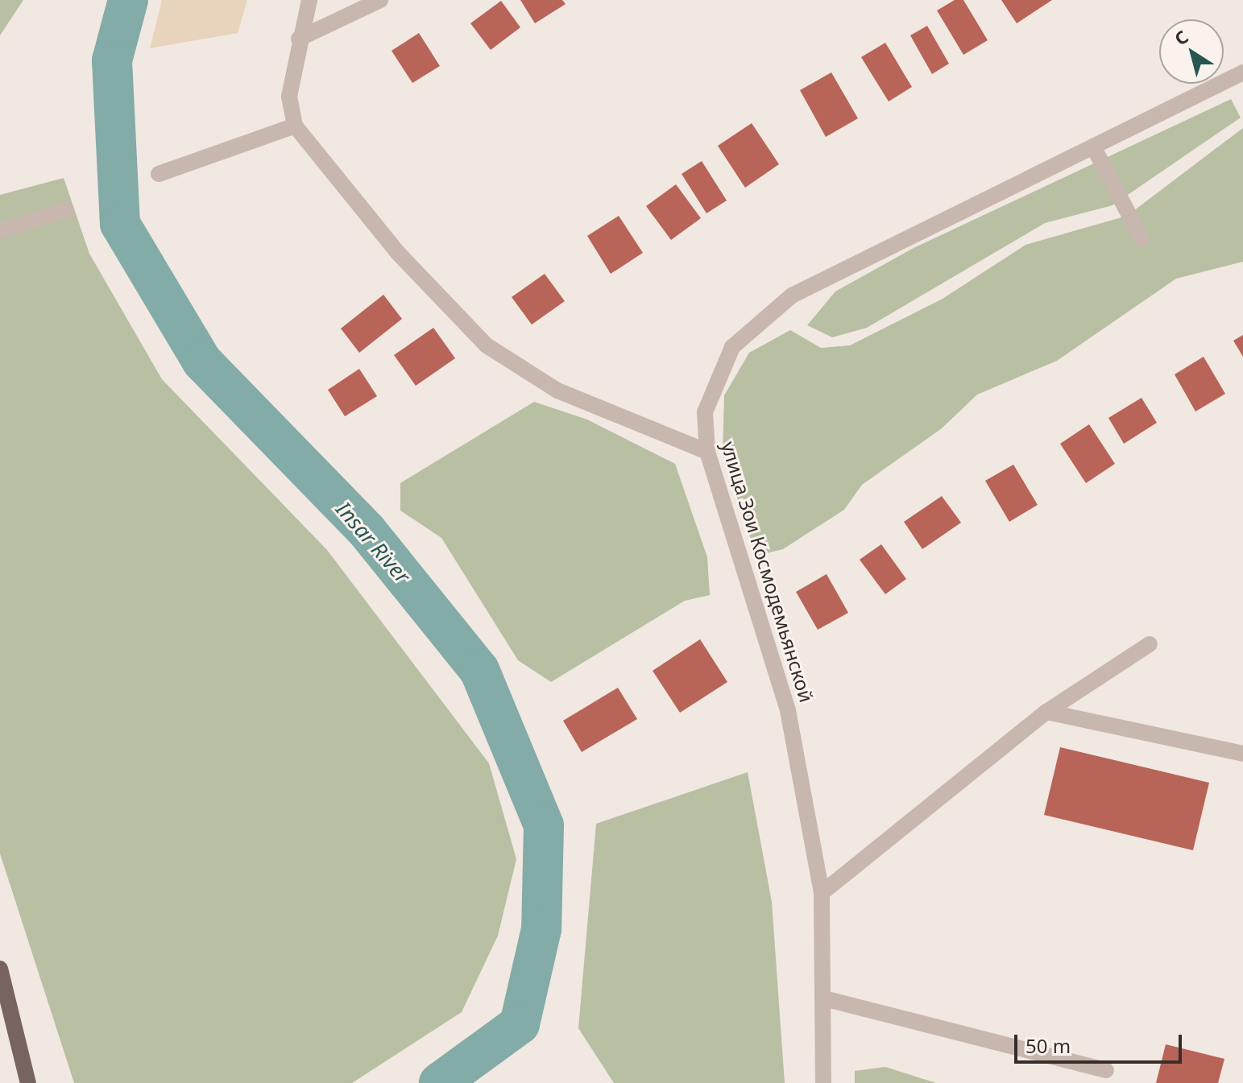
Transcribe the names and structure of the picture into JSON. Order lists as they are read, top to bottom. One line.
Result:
{"streets":{"street":["улица Зои Космодемьянской"]},"water":["Insar River"],"scale_bar":"50 m","north":"top left"}
